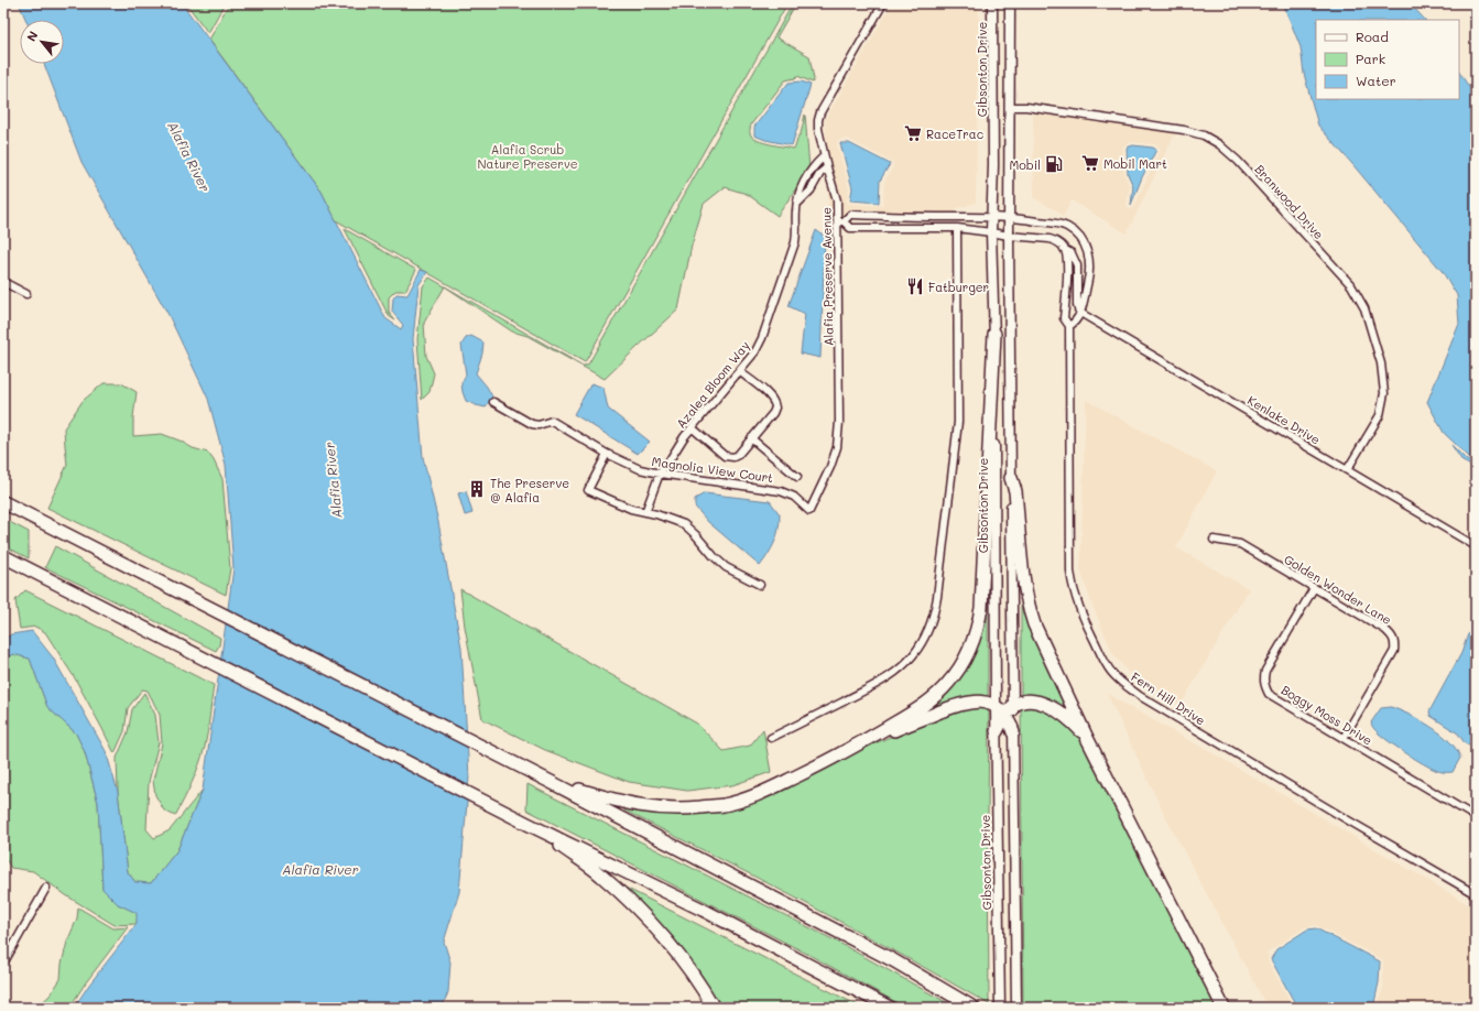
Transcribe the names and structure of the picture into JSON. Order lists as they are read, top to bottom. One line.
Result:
{"streets":{"main road":["Gibsonton Drive"],"street":["Branwood Drive","Alafia Preserve Avenue","Azalea Bloom Way","Kenlake Drive","Magnolia View Court","Golden Wonder Lane","Fern Hill Drive","Boggy Moss Drive"]},"crossings":[["Branwood Drive","Kenlake Drive"],["Alafia Preserve Avenue","Azalea Bloom Way"],["Alafia Preserve Avenue","Magnolia View Court"],["Azalea Bloom Way","Magnolia View Court"],["Golden Wonder Lane","Boggy Moss Drive"]],"water":["Alafia River"],"parks":["Alafia Scrub Nature Preserve"],"places":{"supermarket":["RaceTrac","Mobil Mart"],"fuel station":["Mobil"],"restaurant":["Fatburger"],"building":["The Preserve @ Alafia"]},"legend":["Road","Park","Water"],"north":"top left"}
